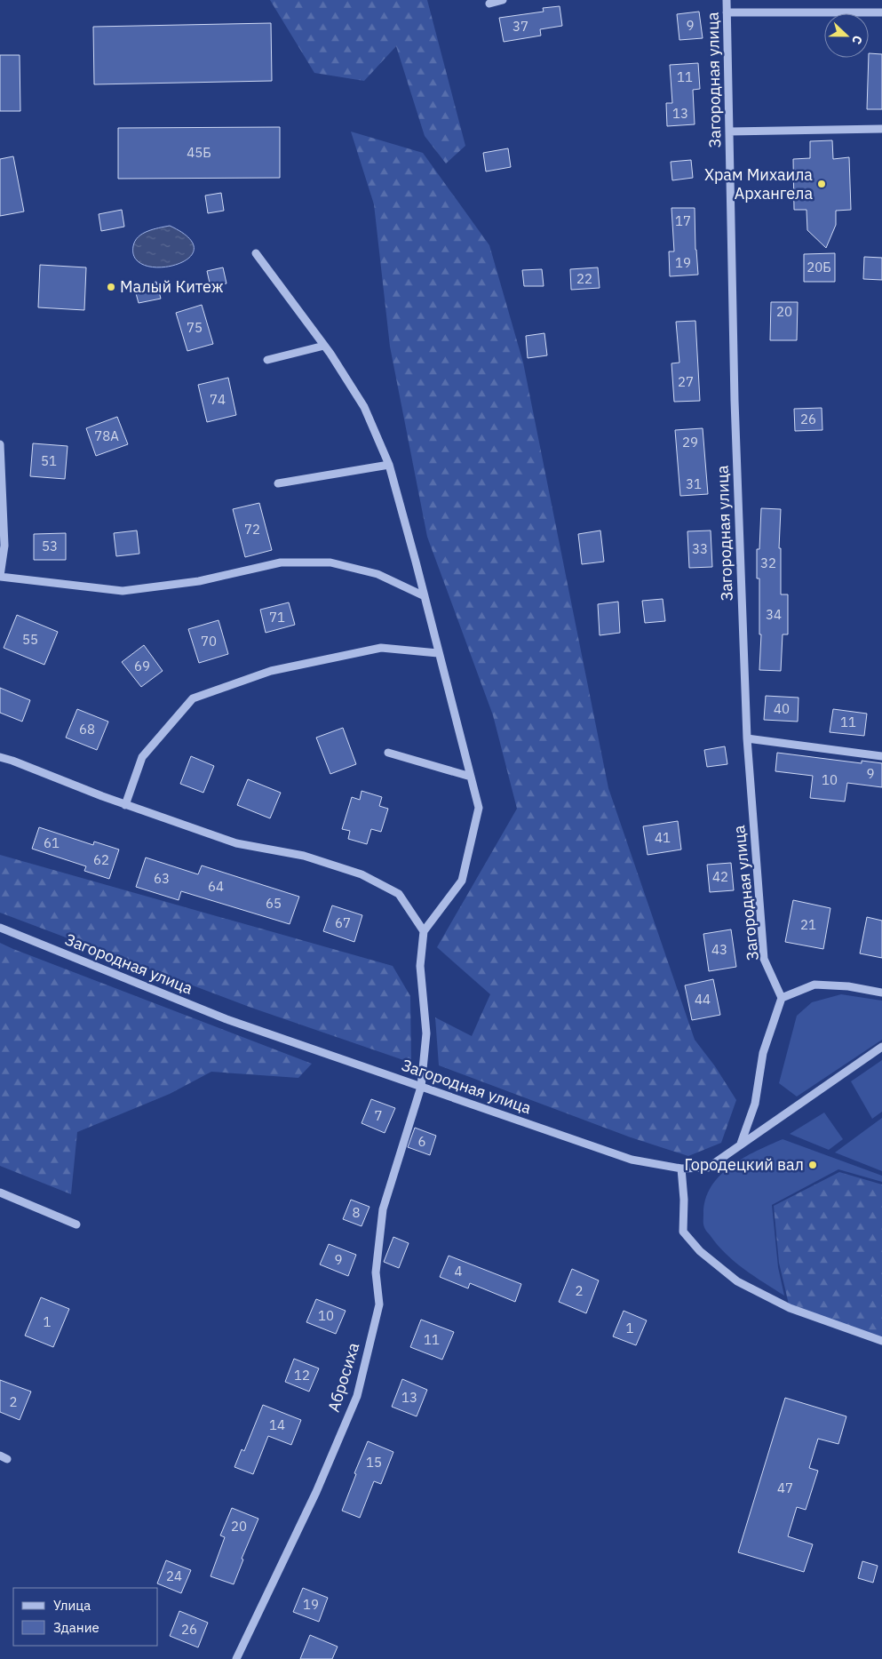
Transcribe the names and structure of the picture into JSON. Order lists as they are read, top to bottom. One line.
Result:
{"streets":{"street":["Загородная улица","Абросиха"]},"crossings":[["Загородная улица","Абросиха"]],"places":["Храм Михаила Архангела","Малый Китеж","Городецкий вал"],"house_numbers":["9","37","11","13","45Б","17","19","20Б","22","20","75","27","74","26","78А","29","51","31","72","53","33","32","34","71","55","70","69","40","11","68","9","10","41","61","62","42","63","64","65","67","21","43","44","7","6","8","9","4","2","10","1","1","11","12","13","2","14","15","47","20","24","19","26"],"legend":["Улица","Здание"],"north":"right"}
